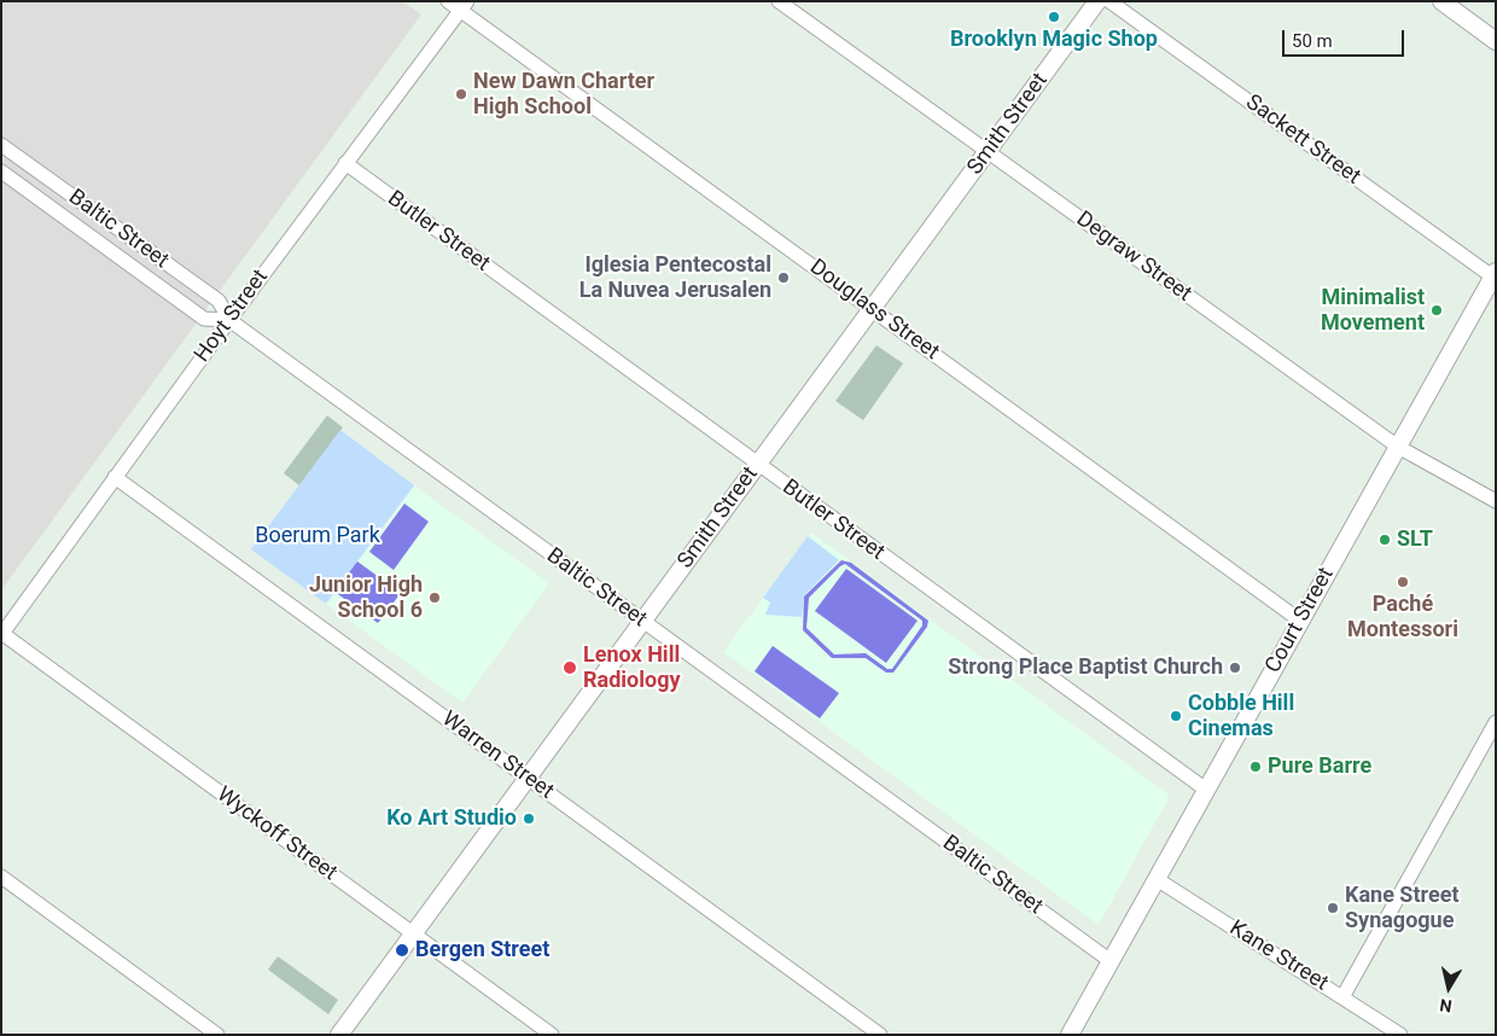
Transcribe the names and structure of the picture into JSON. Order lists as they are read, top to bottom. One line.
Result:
{"streets":{"street":["Smith Street","Sackett Street","Baltic Street","Butler Street","Degraw Street","Douglass Street","Hoyt Street","Court Street","Warren Street","Wyckoff Street","Kane Street"]},"crossings":[["Smith Street","Baltic Street"],["Smith Street","Butler Street"],["Smith Street","Degraw Street"],["Smith Street","Douglass Street"],["Smith Street","Warren Street"],["Smith Street","Wyckoff Street"],["Sackett Street","Court Street"],["Baltic Street","Hoyt Street"],["Baltic Street","Court Street"],["Butler Street","Hoyt Street"],["Butler Street","Court Street"],["Degraw Street","Court Street"],["Douglass Street","Hoyt Street"],["Douglass Street","Court Street"],["Hoyt Street","Warren Street"],["Hoyt Street","Wyckoff Street"],["Court Street","Kane Street"]],"parks":["Boerum Park"],"places":["Brooklyn Magic Shop","New Dawn Charter High School","Iglesia Pentecostal La Nuvea Jerusalen","Minimalist Movement","SLT","Paché Montessori","Junior High School 6","Lenox Hill Radiology","Strong Place Baptist Church","Cobble Hill Cinemas","Pure Barre","Ko Art Studio","Kane Street Synagogue","Bergen Street"],"scale_bar":"50 m","north":"bottom"}
